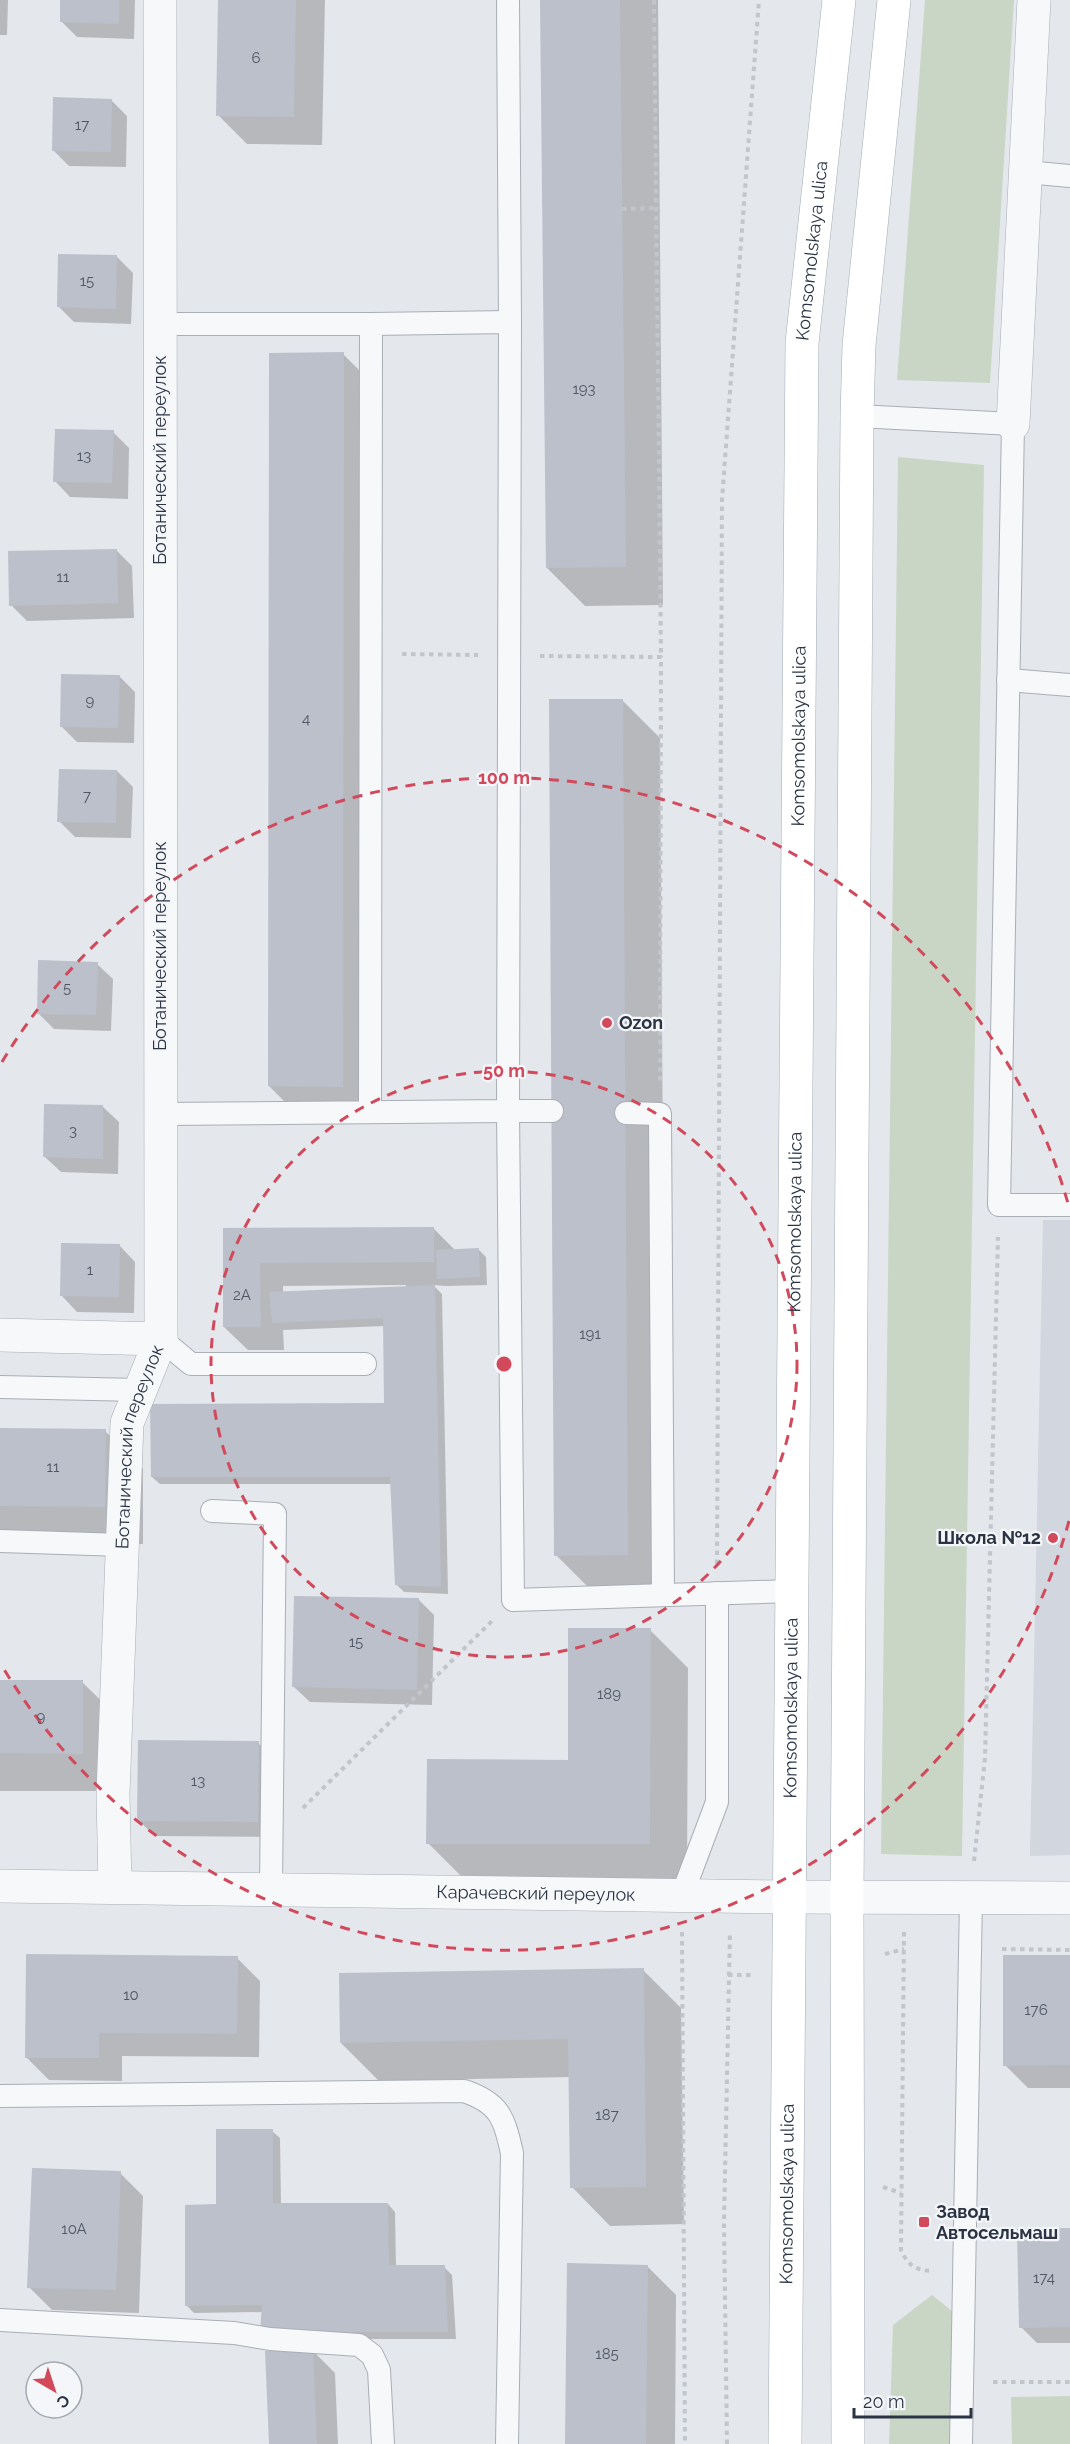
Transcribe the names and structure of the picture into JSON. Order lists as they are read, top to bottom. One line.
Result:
{"streets":{"main road":["Komsomolskaya ulica"],"street":["Ботанический переулок","Карачевский переулок"]},"crossings":[["Komsomolskaya ulica","Карачевский переулок"],["Ботанический переулок","Карачевский переулок"]],"places":{"other":["Ozon","Школа №12"],"transit":["Завод Автосельмаш"]},"house_numbers":["6","17","15","193","13","11","9","4","7","5","3","1","2А","191","11","15","189","9","13","10","176","187","10А","174","185"],"scale_bar":"20 m","north":"bottom right","rings":["100 m","50 m"]}
